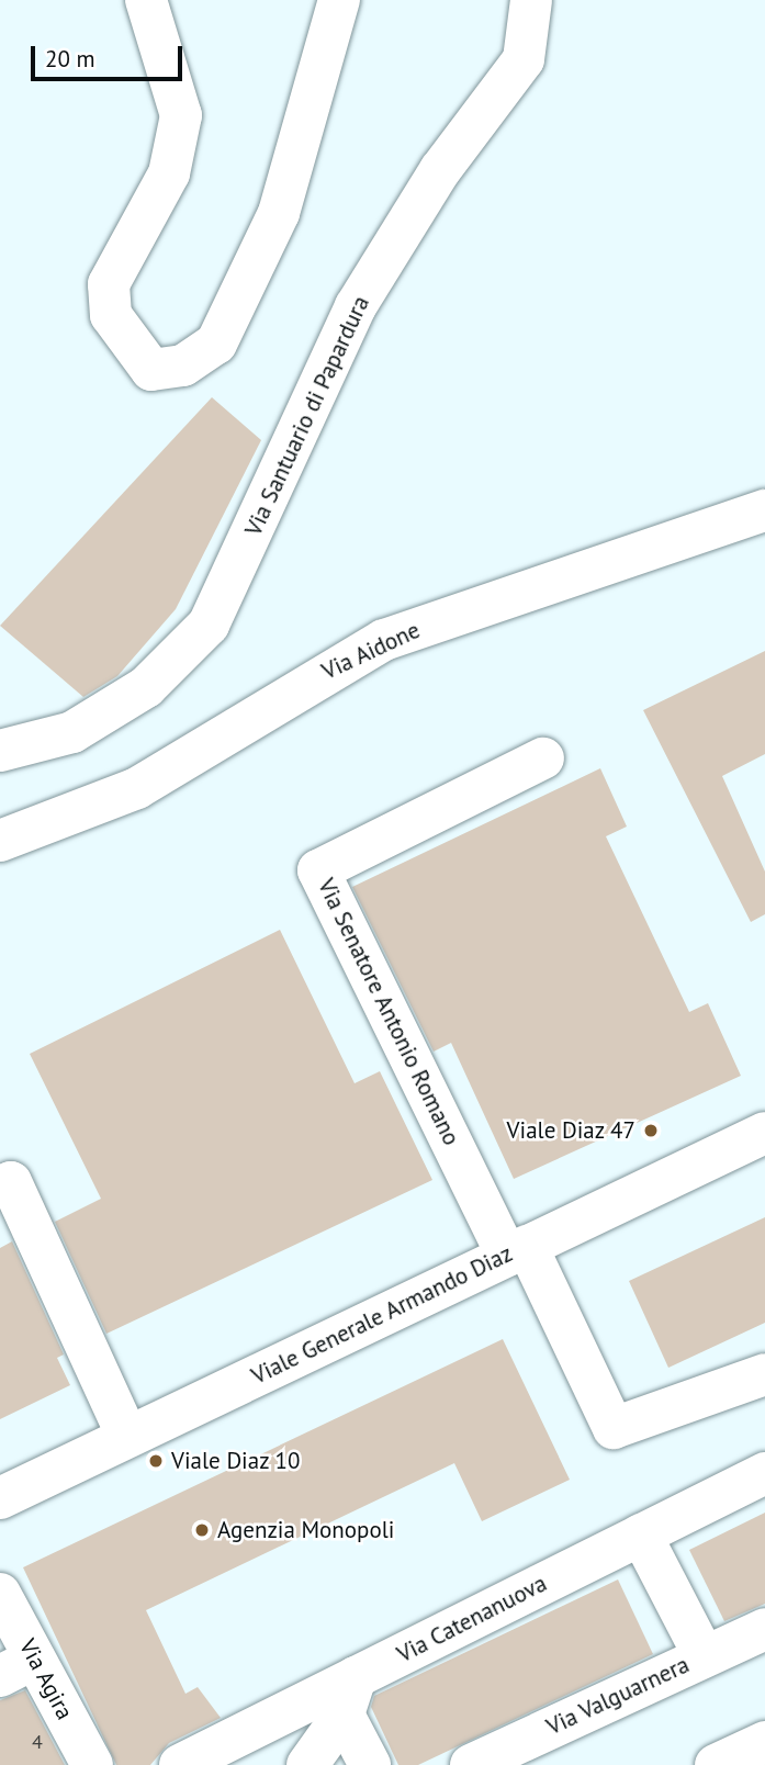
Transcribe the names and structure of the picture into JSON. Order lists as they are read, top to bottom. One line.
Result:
{"streets":{"street":["Via Santuario di Papardura","Via Aidone","Via Senatore Antonio Romano","Viale Generale Armando Diaz","Via Catenanuova","Via Agira","Via Valguarnera"]},"crossings":[["Via Senatore Antonio Romano","Viale Generale Armando Diaz"]],"places":["Viale Diaz 47","Viale Diaz 10","Agenzia Monopoli"],"house_numbers":["4"],"scale_bar":"20 m"}
